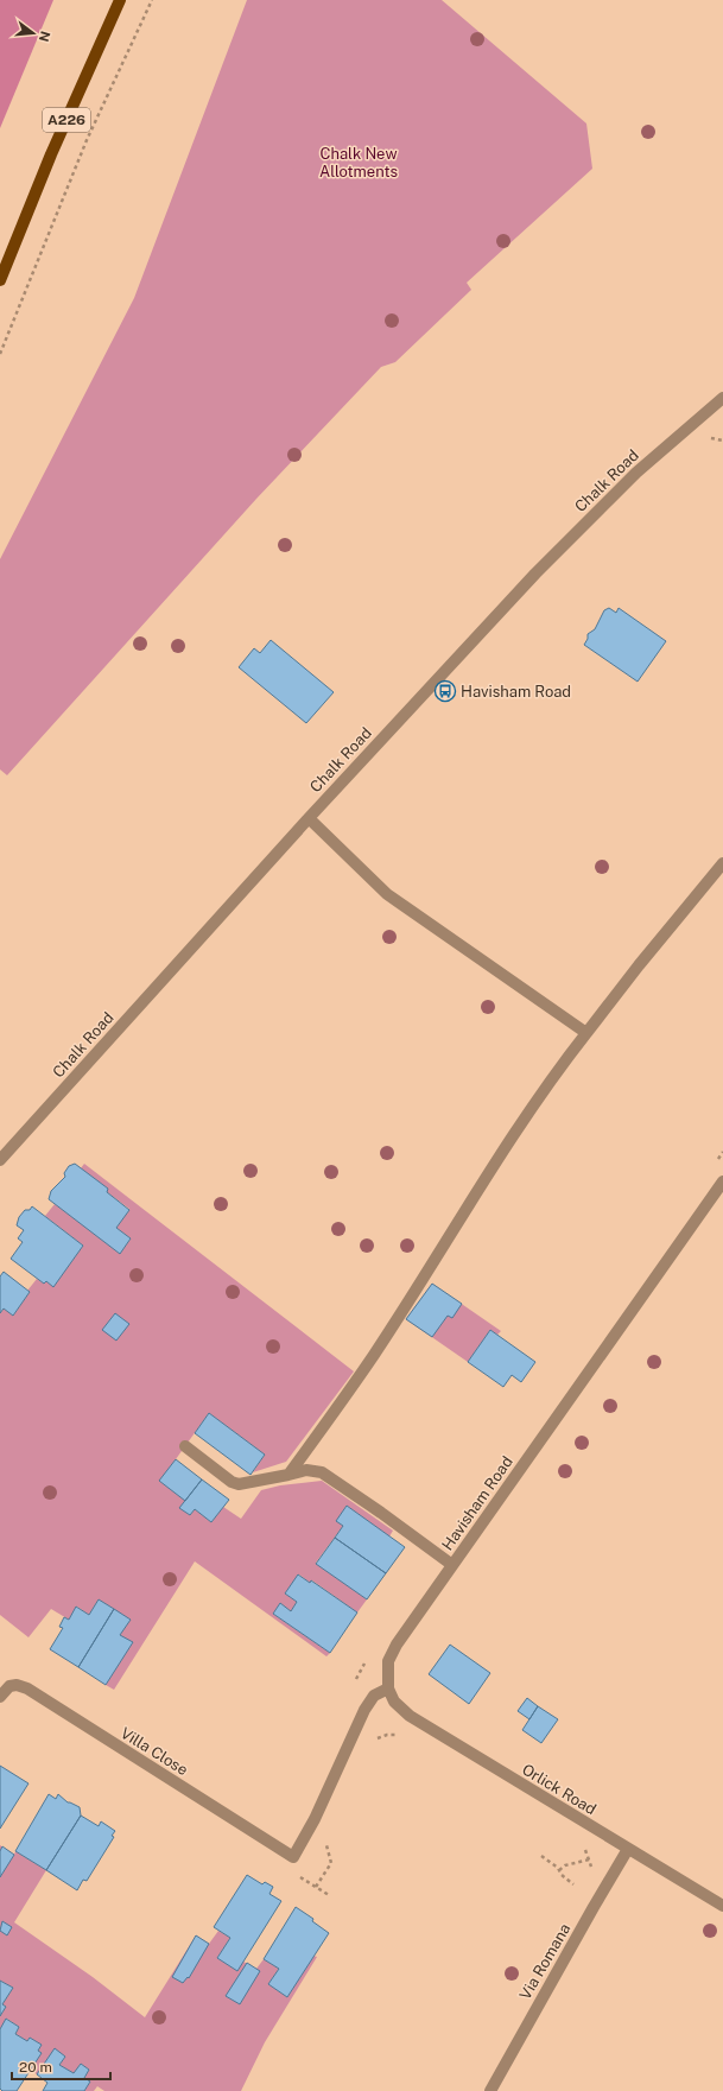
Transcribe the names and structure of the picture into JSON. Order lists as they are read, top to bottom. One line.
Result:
{"streets":{"main road":["A226"],"street":["Chalk Road","Havisham Road","Villa Close","Orlick Road","Via Romana"]},"crossings":[["Havisham Road","Villa Close"],["Havisham Road","Orlick Road"],["Villa Close","Orlick Road"],["Orlick Road","Via Romana"]],"parks":["Chalk New Allotments"],"places":{"bus stop":["Havisham Road"]},"scale_bar":"20 m","north":"right"}
